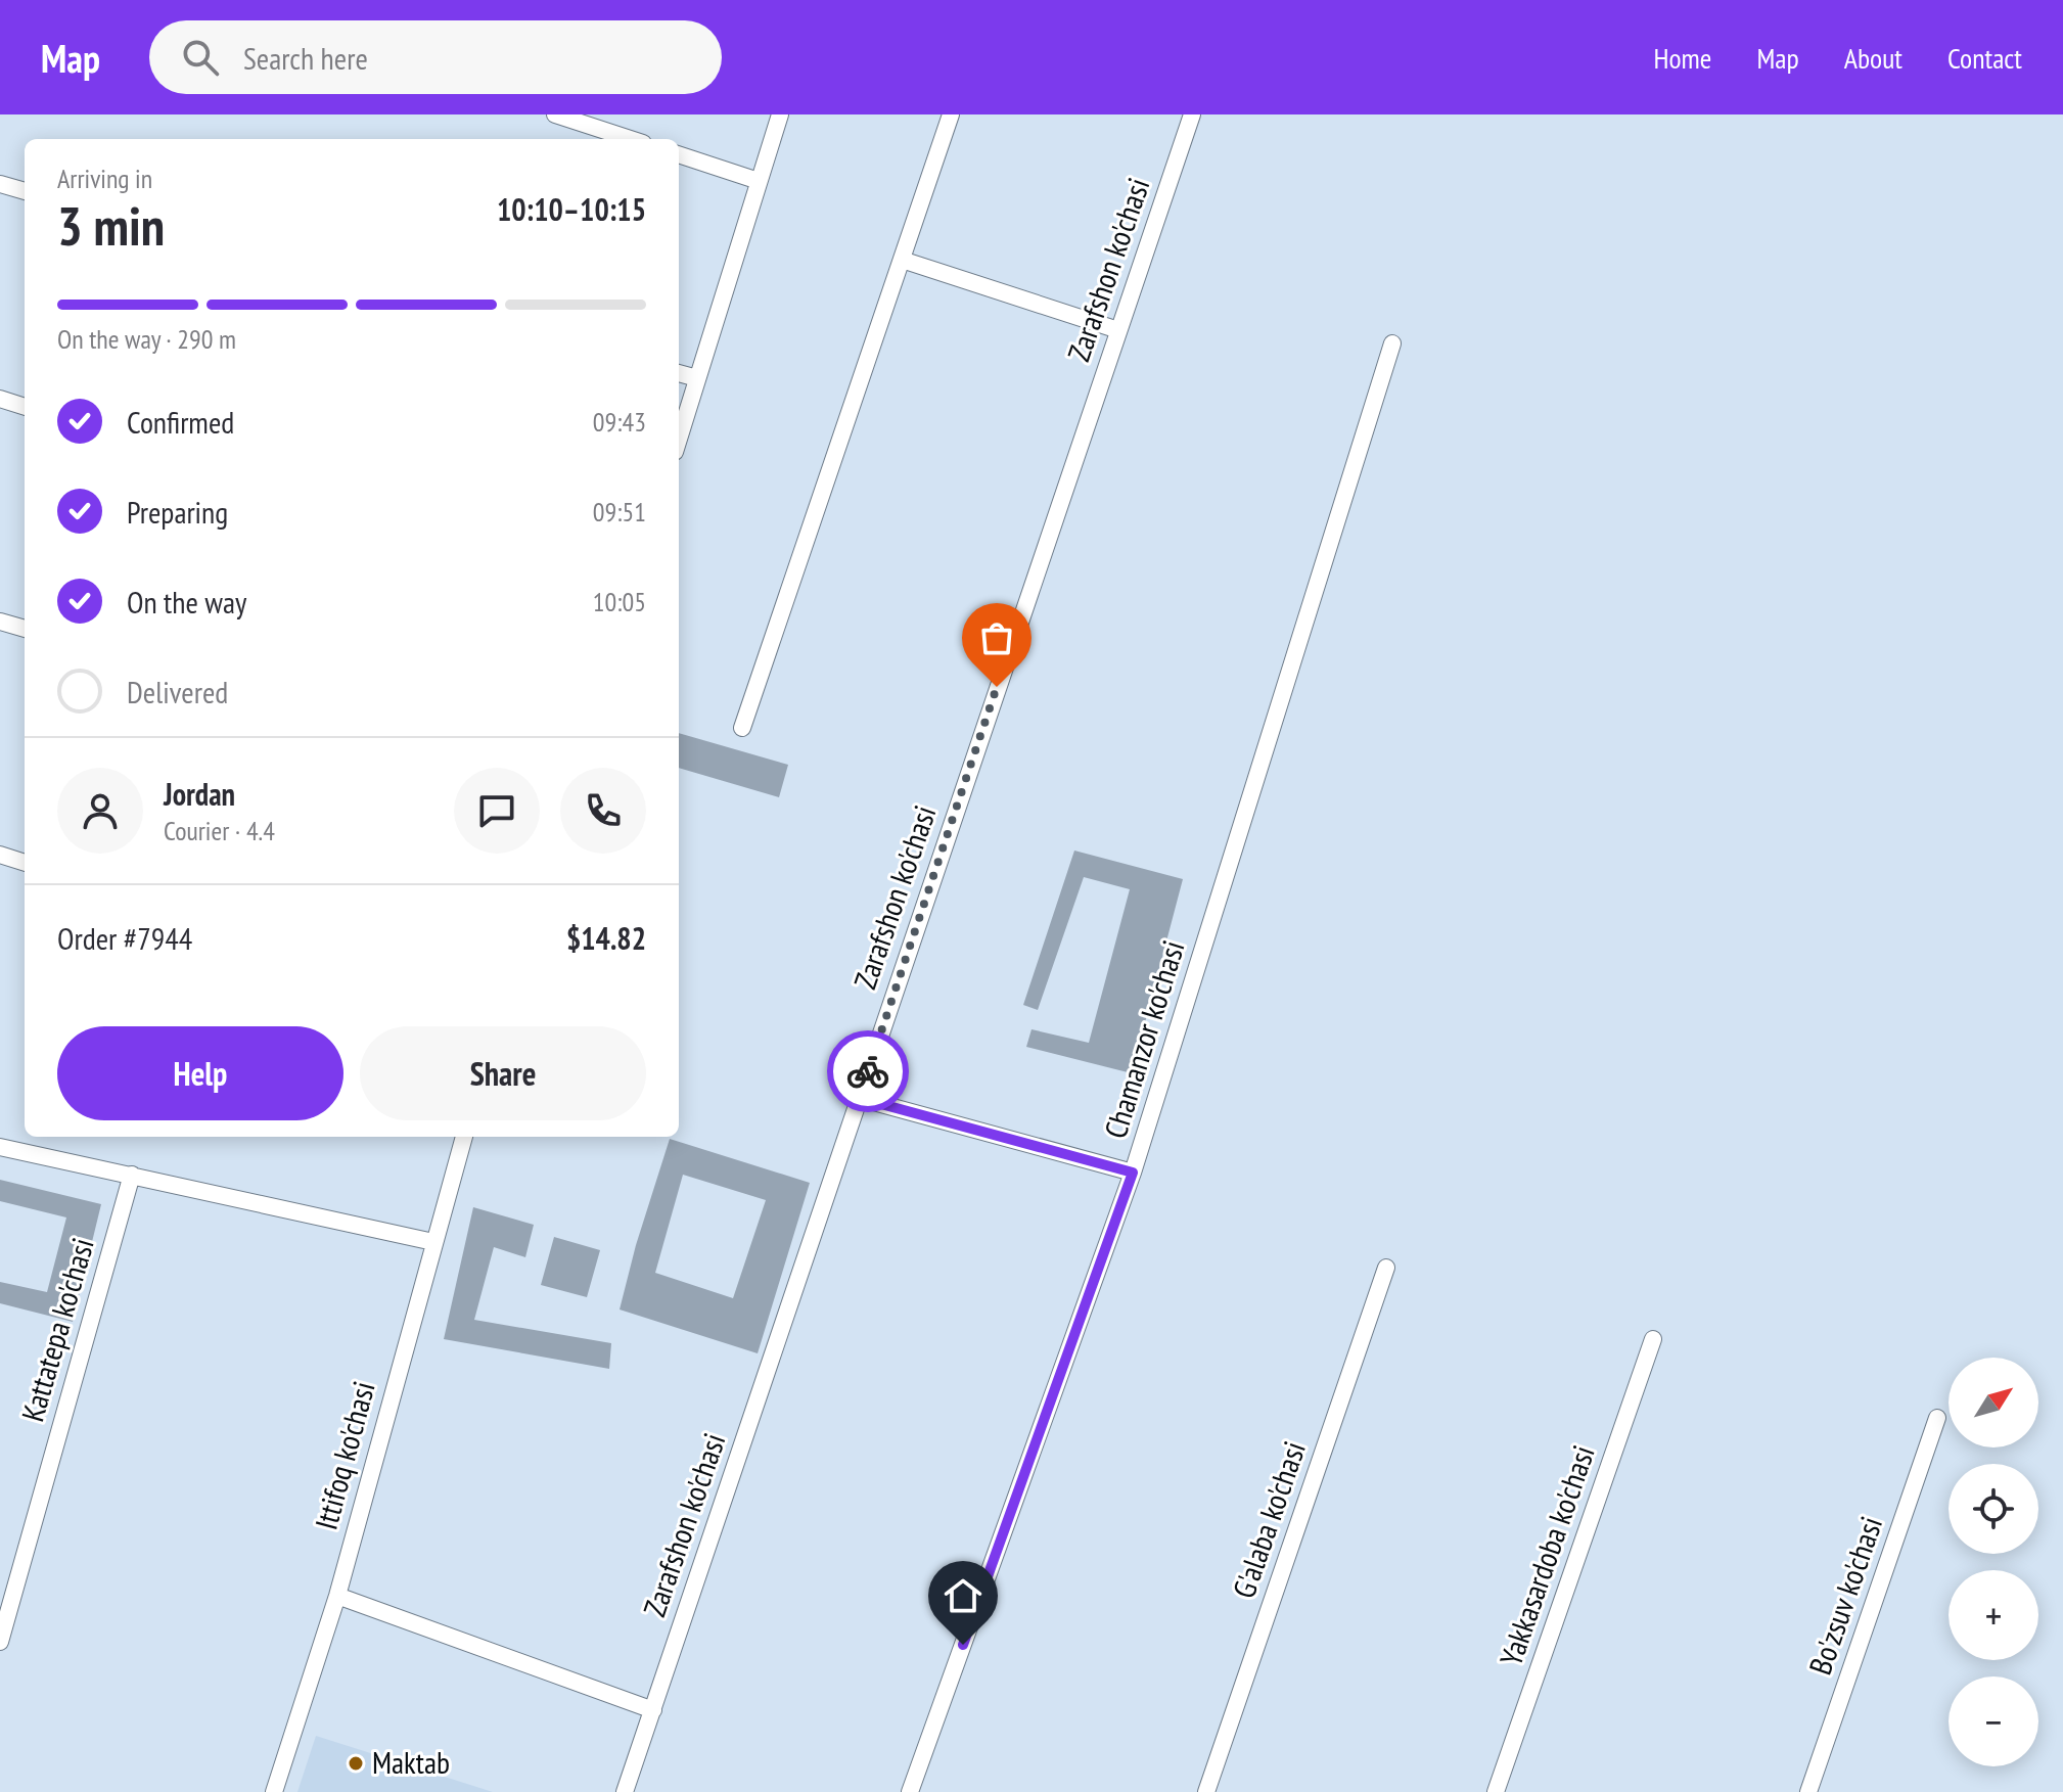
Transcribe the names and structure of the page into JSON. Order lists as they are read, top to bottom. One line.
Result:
{"streets":{"street":["Zarafshon ko'chasi","Chamanzor ko'chasi","Kattatepa ko'chasi","Ittifoq ko'chasi","G'alaba ko'chasi","Yakkasardoba ko'chasi","Bo'zsuv ko'chasi"]},"places":["Maktab"],"north":"top right","page":{"header":"Map","search":"Search here","nav":["Home","Map","About","Contact"],"heading":["3 min","Arriving in","10:10–10:15"],"panel":["Jordan","Courier · 4.4","Order #7944","$14.82"],"bar":"On the way · 290 m","list":[["Confirmed","09:43"],["Preparing","09:51"],["On the way","10:05"],"Delivered"],"buttons":["Help","Share"],"map_buttons":["+","−"]}}
